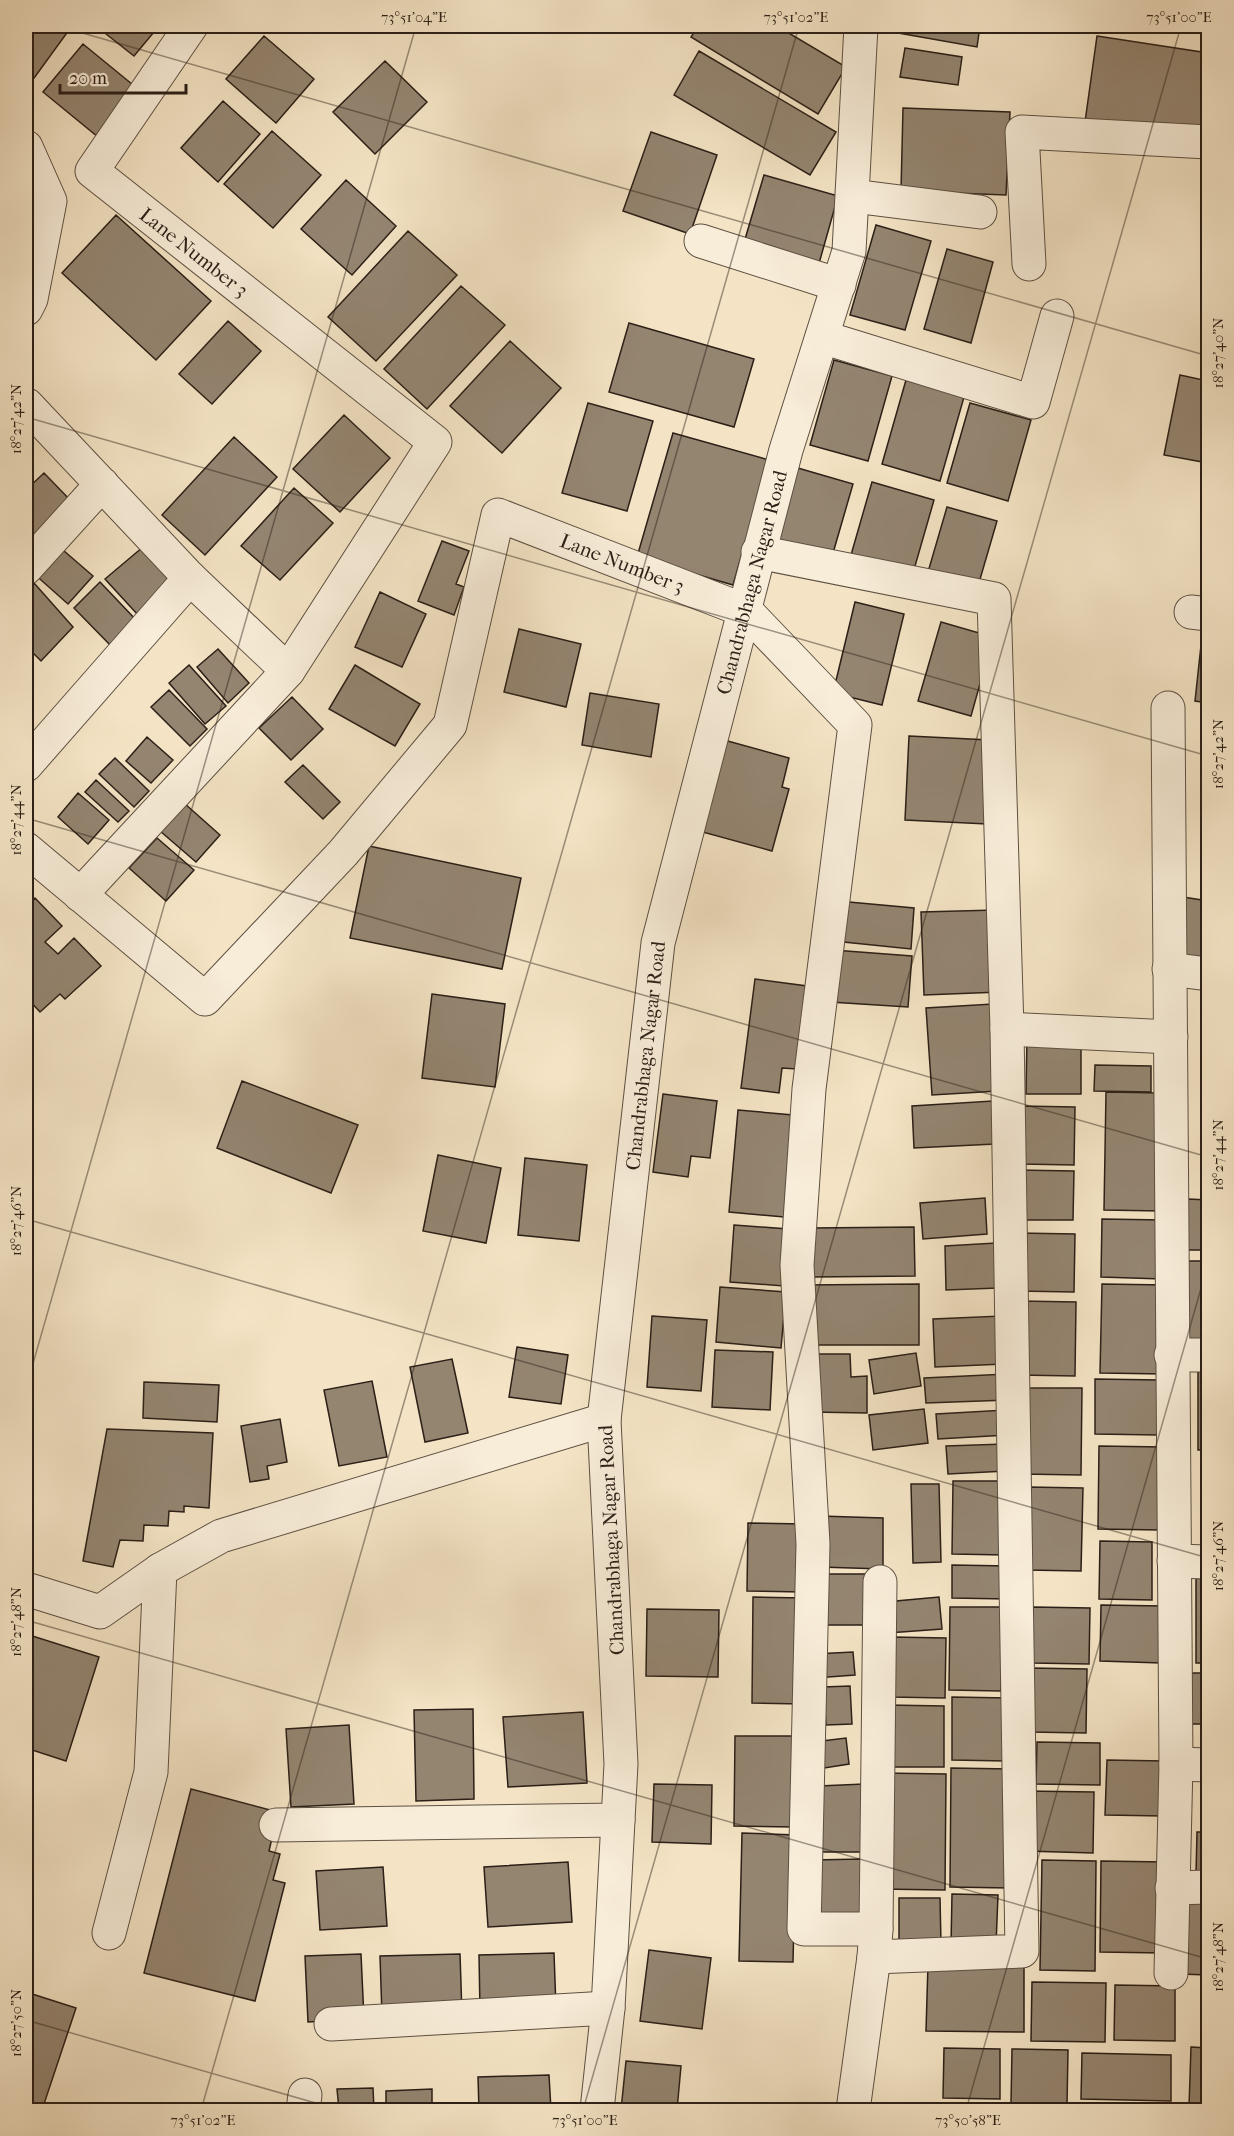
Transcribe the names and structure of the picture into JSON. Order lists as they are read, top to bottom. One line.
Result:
{"streets":{"street":["Lane Number 3","Chandrabhaga Nagar Road"]},"crossings":[["Lane Number 3","Chandrabhaga Nagar Road"]],"scale_bar":"20 m","coordinates":["73°51'04\"E","73°51'02\"E","73°51'00\"E","18°27'40\"N","18°27'42\"N","18°27'44\"N","18°27'46\"N","18°27'48\"N","18°27'50\"N","73°50'58\"E"]}
